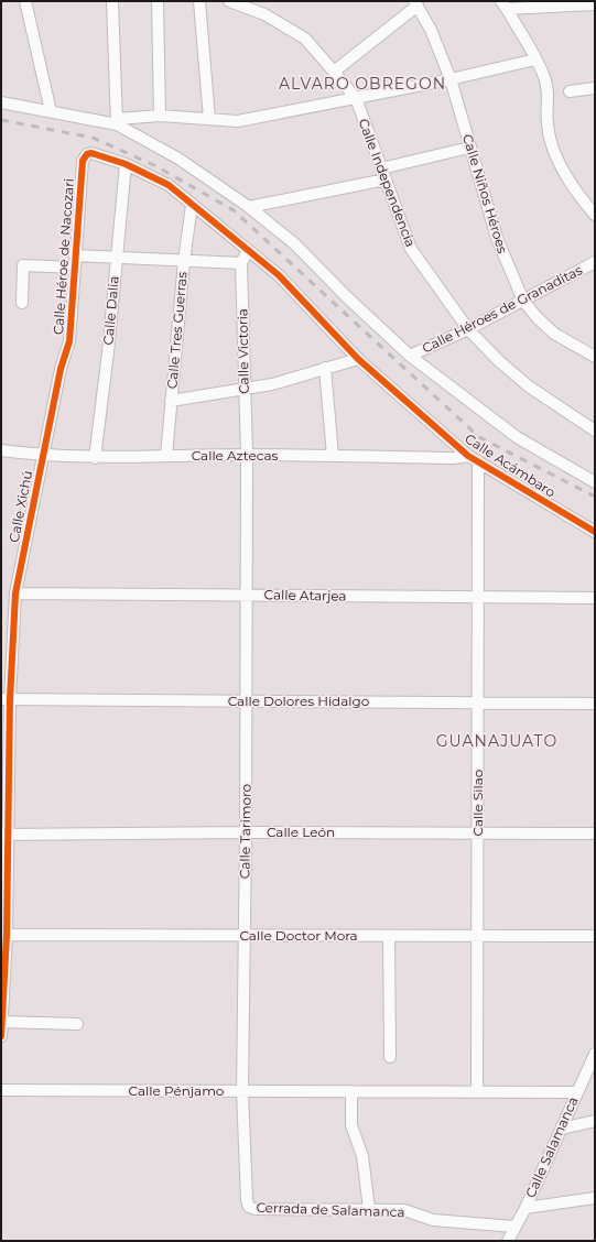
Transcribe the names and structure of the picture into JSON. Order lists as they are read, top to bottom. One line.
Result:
{"streets":{"street":["Calle Independencia","Calle Niños Héroes","Calle Héroe de Nacozari","Calle Héroes de Granaditas","Calle Dalia","Calle Tres Guerras","Calle Victoria","Calle Aztecas","Calle Acámbaro","Calle Xichú","Calle Atarjea","Calle Dolores Hidalgo","Calle Silao","Calle Tarimoro","Calle León","Calle Doctor Mora","Calle Pénjamo","Calle Salamanca","Cerrada de Salamanca"]},"crossings":[["Calle Independencia","Calle Héroes de Granaditas"],["Calle Niños Héroes","Calle Héroes de Granaditas"],["Calle Héroe de Nacozari","Calle Aztecas"],["Calle Héroe de Nacozari","Calle Acámbaro"],["Calle Héroe de Nacozari","Calle Xichú"],["Calle Dalia","Calle Aztecas"],["Calle Dalia","Calle Acámbaro"],["Calle Tres Guerras","Calle Aztecas"],["Calle Tres Guerras","Calle Acámbaro"],["Calle Victoria","Calle Aztecas"],["Calle Victoria","Calle Acámbaro"],["Calle Victoria","Calle Tarimoro"],["Calle Aztecas","Calle Acámbaro"],["Calle Aztecas","Calle Xichú"],["Calle Aztecas","Calle Tarimoro"],["Calle Acámbaro","Calle Silao"],["Calle Xichú","Calle Atarjea"],["Calle Xichú","Calle Dolores Hidalgo"],["Calle Xichú","Calle León"],["Calle Xichú","Calle Doctor Mora"],["Calle Atarjea","Calle Silao"],["Calle Atarjea","Calle Tarimoro"],["Calle Dolores Hidalgo","Calle Silao"],["Calle Dolores Hidalgo","Calle Tarimoro"],["Calle Silao","Calle León"],["Calle Silao","Calle Doctor Mora"],["Calle Silao","Calle Pénjamo"],["Calle Tarimoro","Calle León"],["Calle Tarimoro","Calle Doctor Mora"],["Calle Tarimoro","Calle Pénjamo"],["Calle Tarimoro","Cerrada de Salamanca"],["Calle Pénjamo","Calle Salamanca"],["Calle Salamanca","Cerrada de Salamanca"]],"districts":["ALVARO OBREGON","GUANAJUATO"]}
